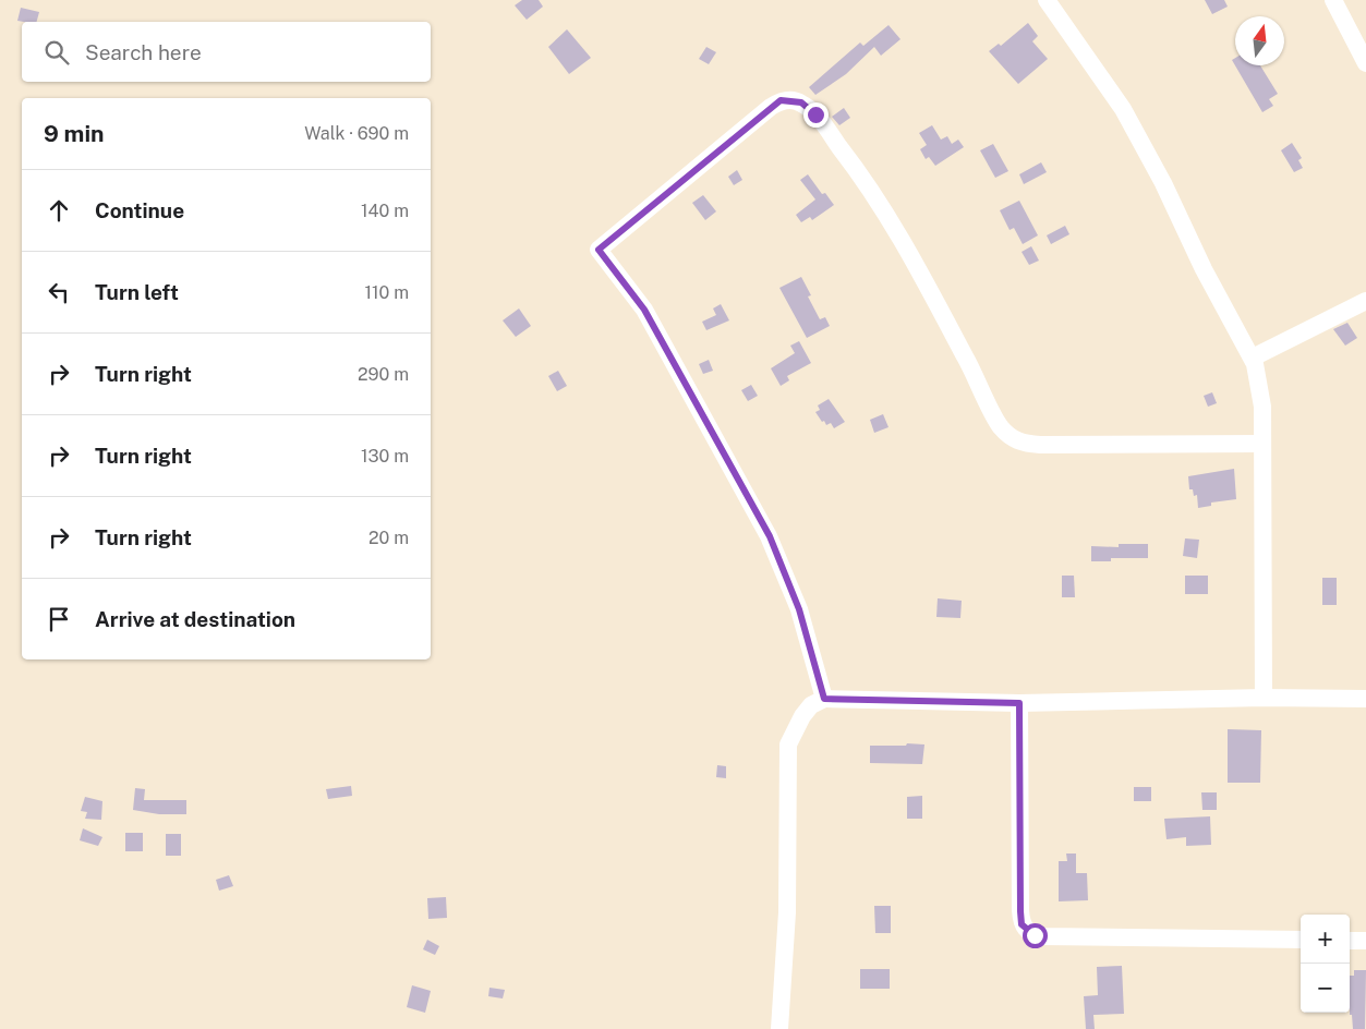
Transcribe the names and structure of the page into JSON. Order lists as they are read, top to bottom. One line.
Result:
{"north":"top","page":{"search":"Search here","heading":["9 min","Walk · 690 m"],"list":[["Continue","140 m"],["Turn left","110 m"],["Turn right","290 m"],["Turn right","130 m"],["Turn right","20 m"],"Arrive at destination"],"map_buttons":["+","−"]}}
